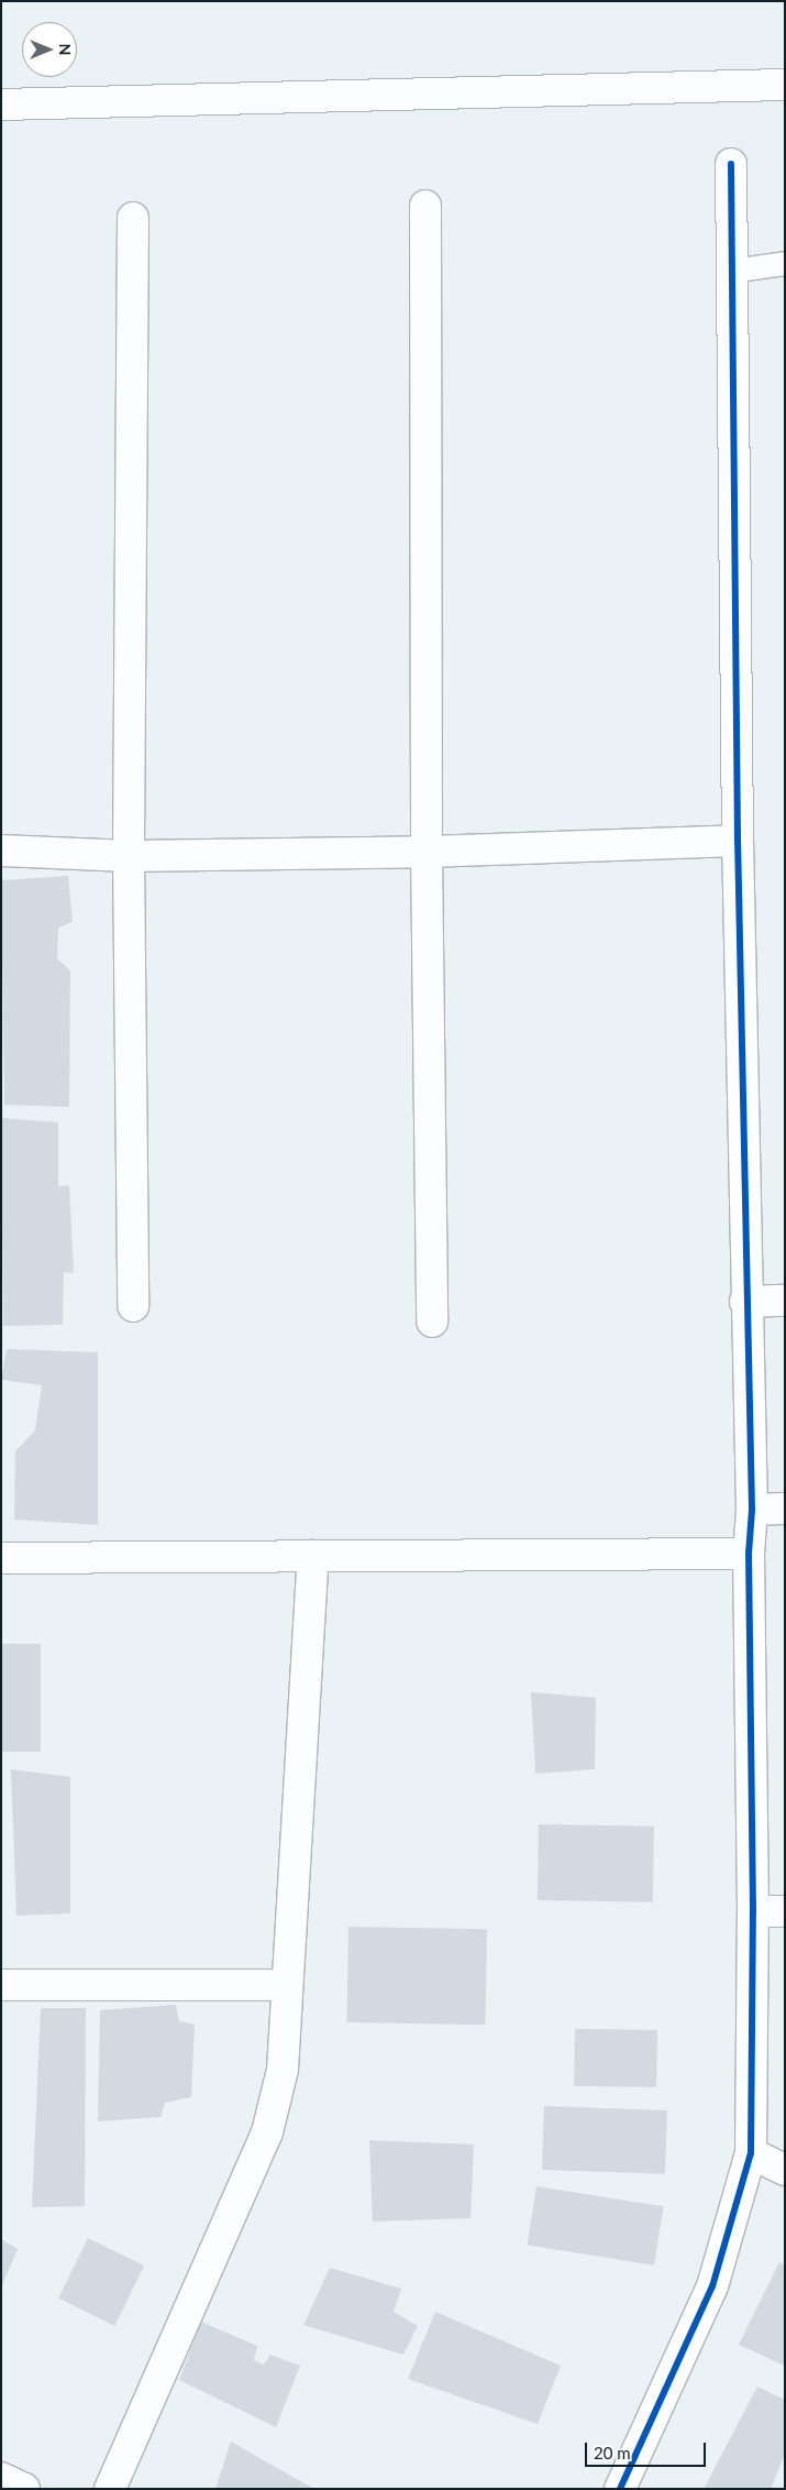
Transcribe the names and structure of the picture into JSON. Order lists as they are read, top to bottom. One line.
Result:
{"scale_bar":"20 m","north":"right"}
